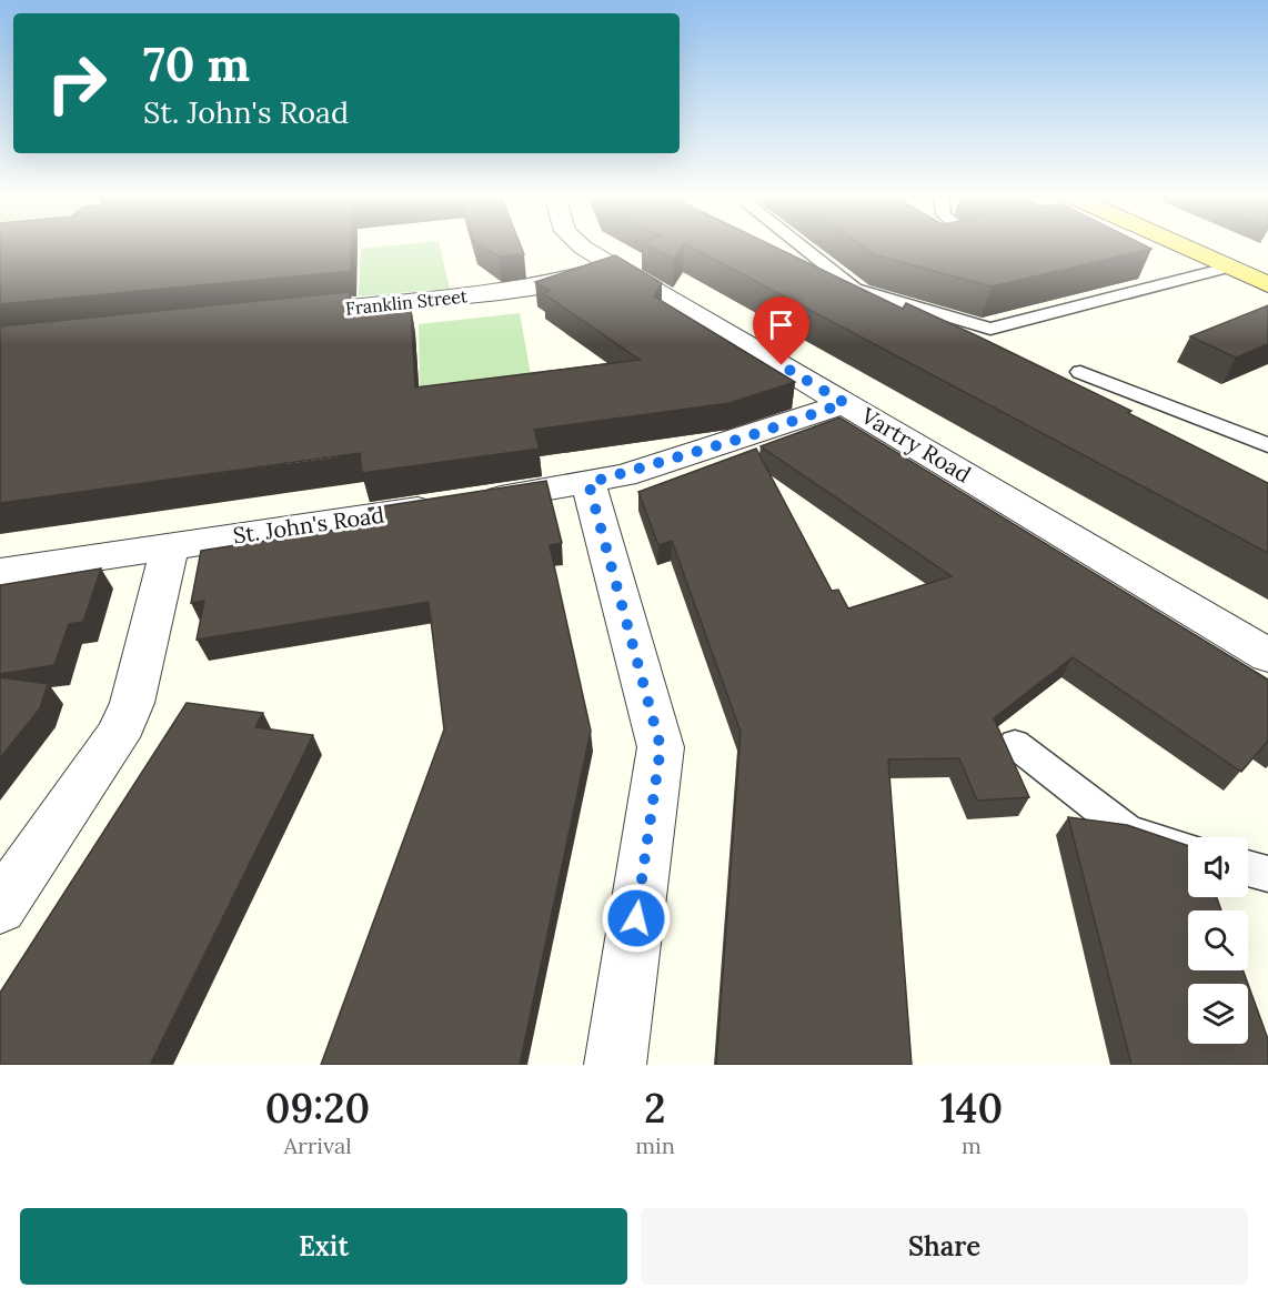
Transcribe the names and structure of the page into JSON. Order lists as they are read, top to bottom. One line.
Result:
{"streets":{"street":["Franklin Street","Vartry Road","St. John's Road"]},"crossings":[["Franklin Street","Vartry Road"],["Vartry Road","St. John's Road"]],"page":{"turn":["70 m","St. John's Road"],"eta":["09:20","Arrival","2","min","140","m"],"buttons":["Exit","Share"]}}
